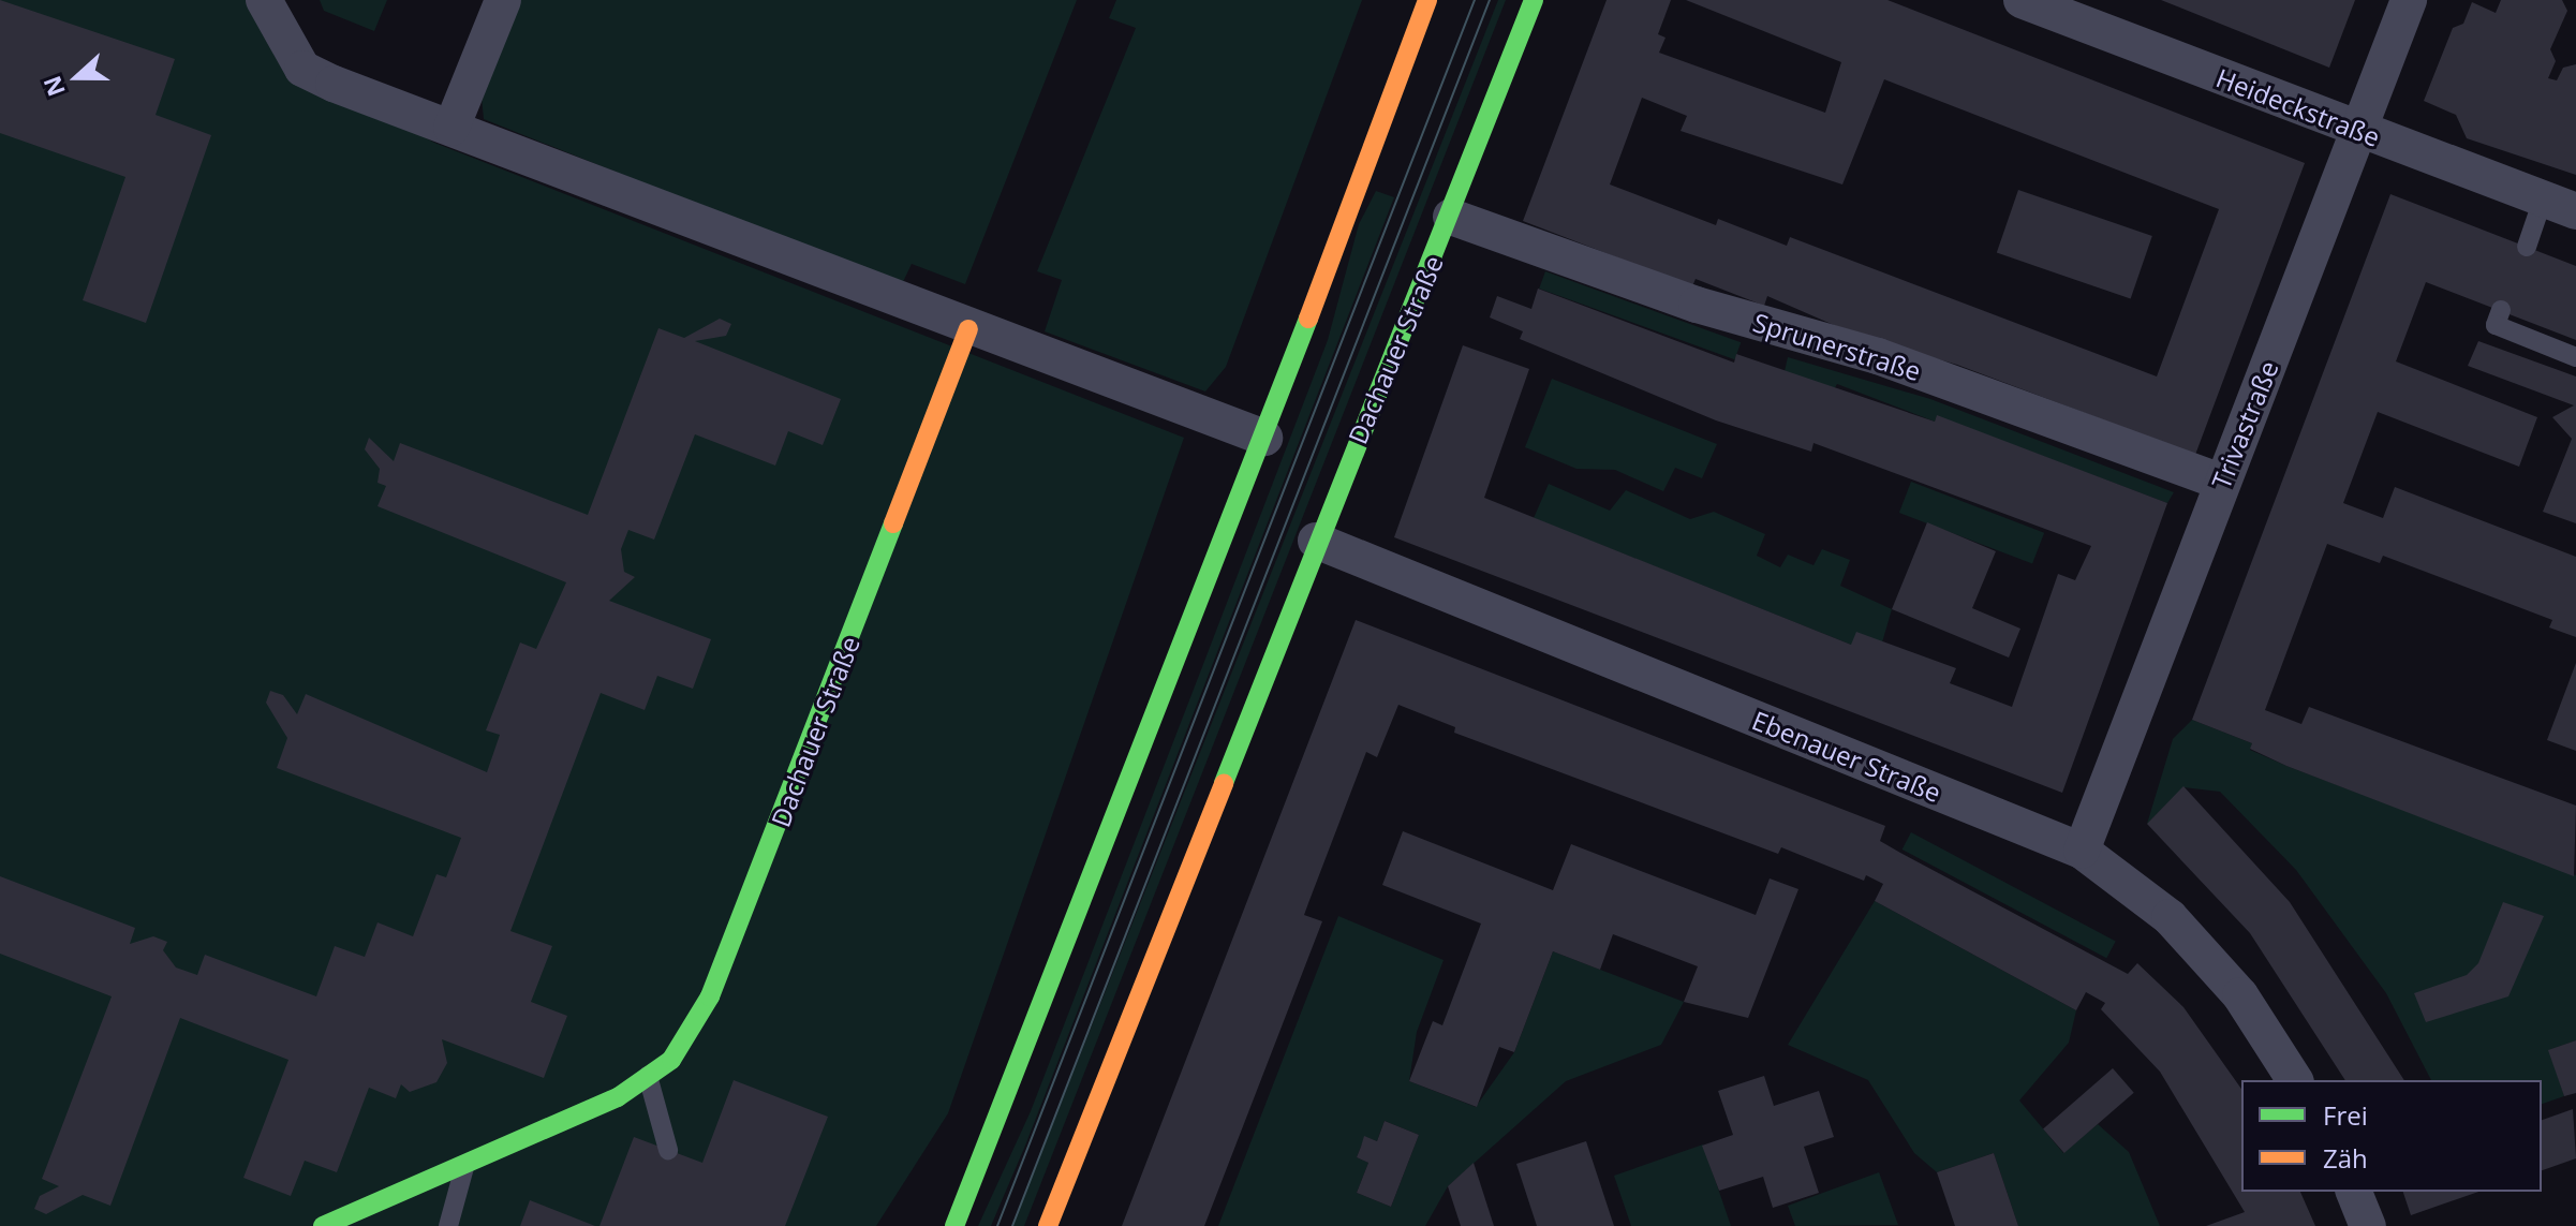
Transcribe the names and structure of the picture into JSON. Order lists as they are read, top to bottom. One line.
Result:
{"streets":{"main road":["Dachauer Straße"],"street":["Heideckstraße","Sprunerstraße","Trivastraße","Ebenauer Straße"]},"crossings":[["Heideckstraße","Trivastraße"],["Sprunerstraße","Dachauer Straße"],["Sprunerstraße","Trivastraße"],["Dachauer Straße","Ebenauer Straße"],["Trivastraße","Ebenauer Straße"]],"legend":["Frei","Zäh"],"north":"left"}
